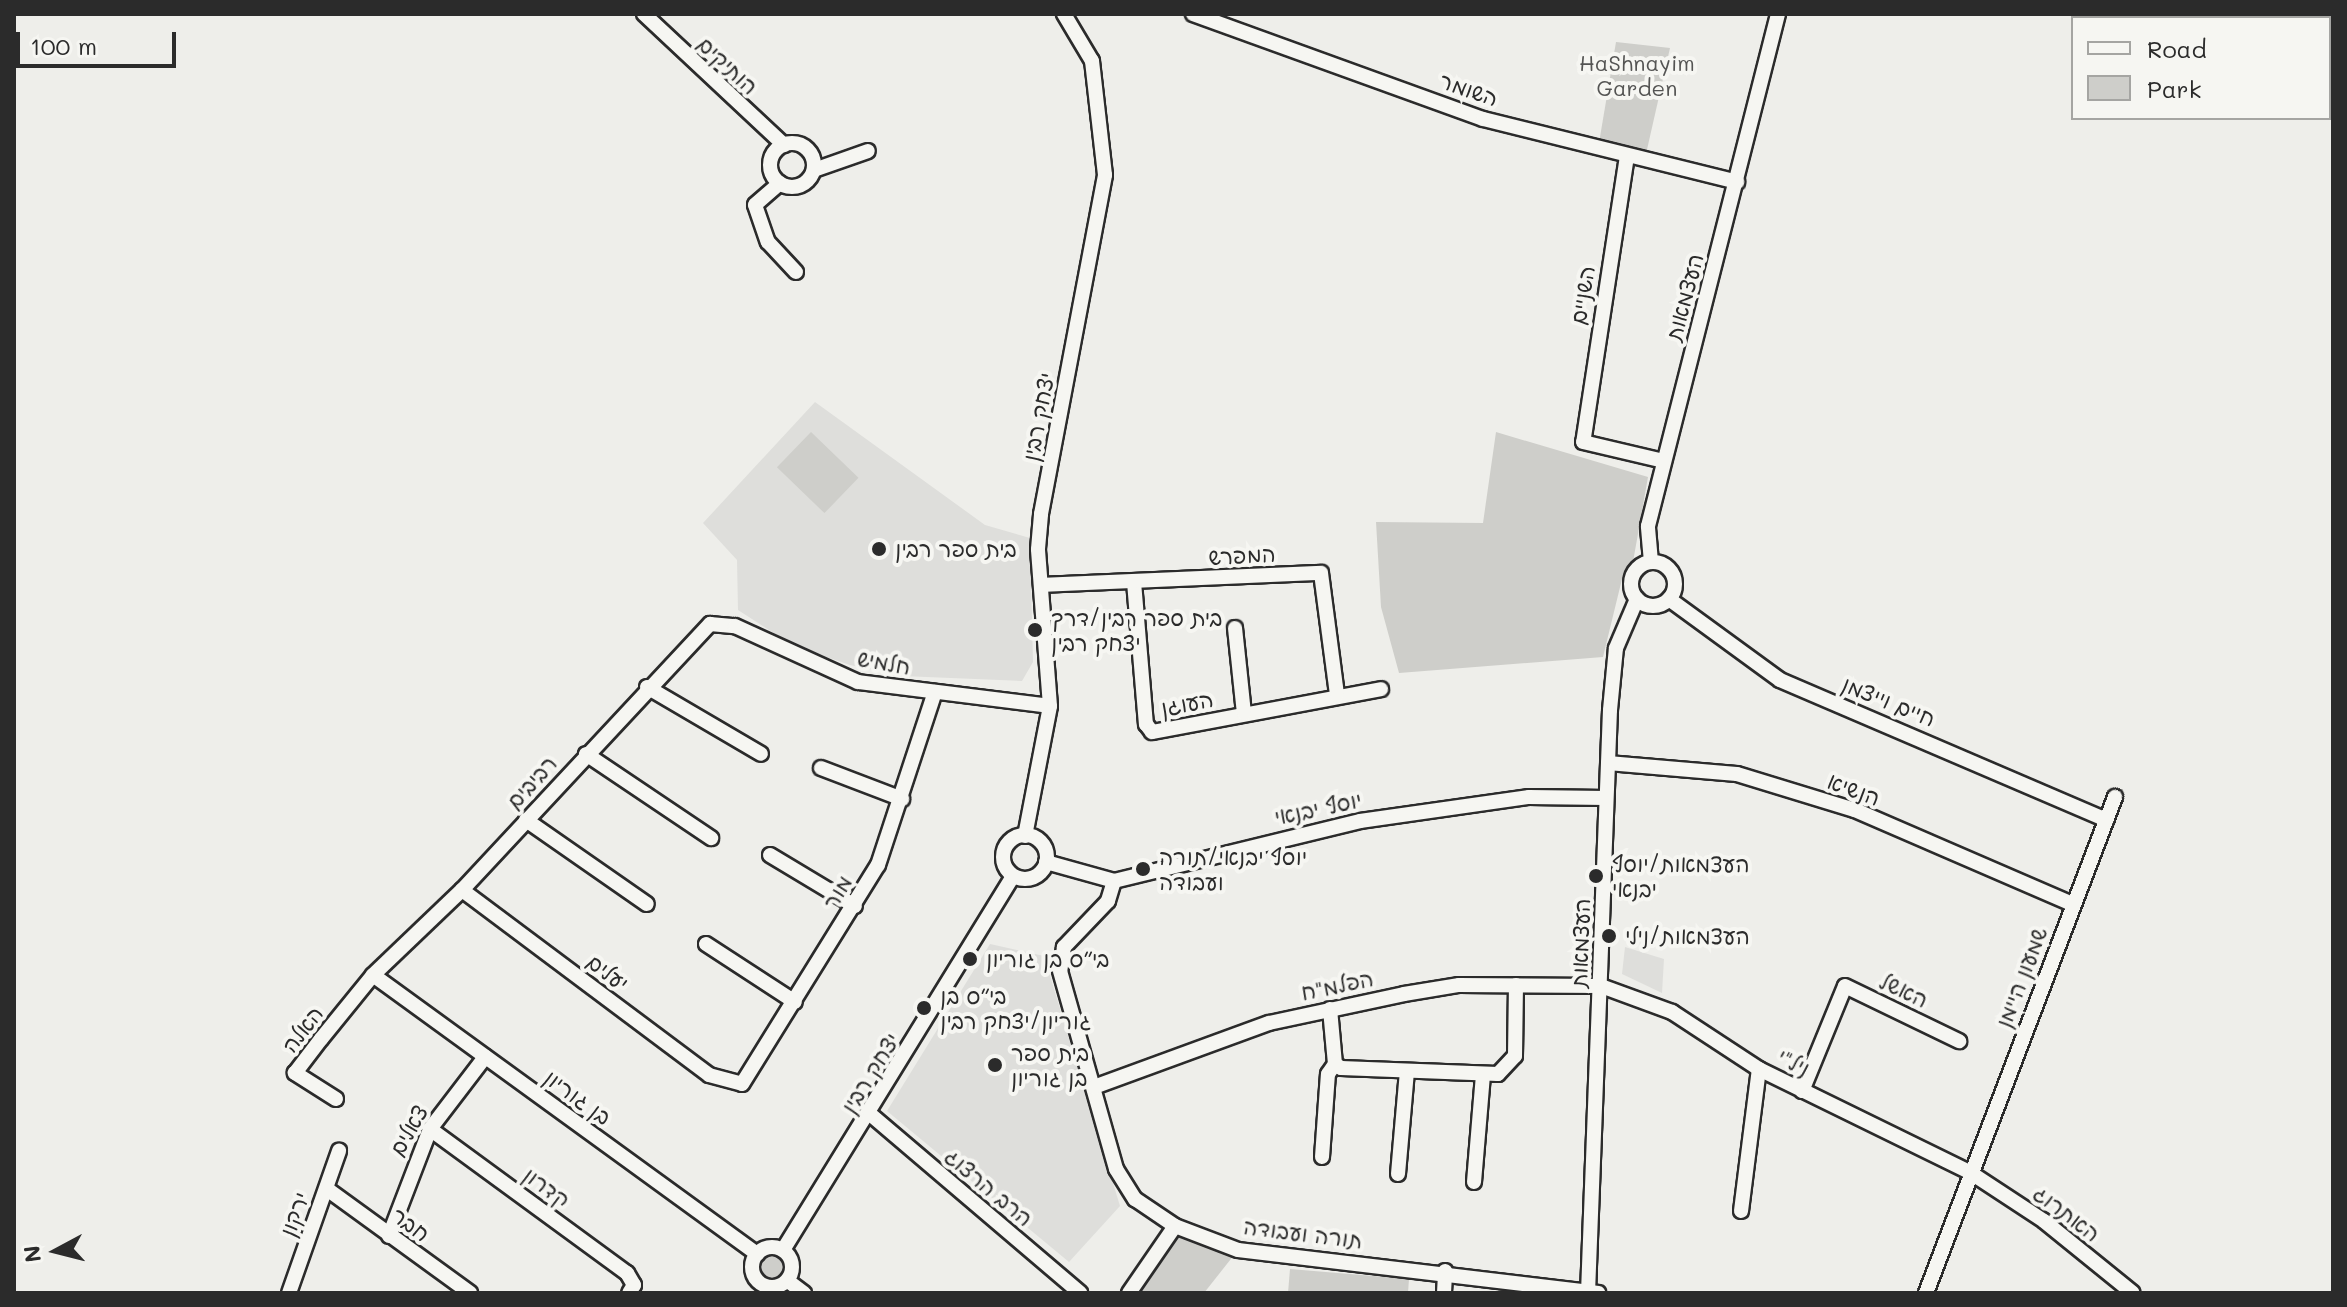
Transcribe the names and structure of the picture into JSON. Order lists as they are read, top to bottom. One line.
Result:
{"streets":{"street":["הותיקים","השומר","השניים","העצמאות","יצחק רבין","המפרש","חלמיש","חיים וייצמן","העוגן","רביבים","הנשיא","יוסף יבנאי","מור","יעלים","שמעון היימן","הפלמ\"ח","האשל","האלה","ניל\"י","בן גוריון","צאלים","קדרון","הרב הרצוג","האתרוג","ירקון","חבר","תורה ועבודה"]},"crossings":[["השומר","השניים"],["השומר","העצמאות"],["השניים","העצמאות"],["העצמאות","חיים וייצמן"],["העצמאות","הנשיא"],["העצמאות","יוסף יבנאי"],["העצמאות","הפלמ\"ח"],["העצמאות","ניל\"י"],["העצמאות","תורה ועבודה"],["יצחק רבין","המפרש"],["יצחק רבין","חלמיש"],["יצחק רבין","יוסף יבנאי"],["יצחק רבין","בן גוריון"],["יצחק רבין","הרב הרצוג"],["המפרש","העוגן"],["חלמיש","רביבים"],["חלמיש","מור"],["חיים וייצמן","שמעון היימן"],["רביבים","יעלים"],["רביבים","האלה"],["רביבים","בן גוריון"],["הנשיא","שמעון היימן"],["יוסף יבנאי","תורה ועבודה"],["מור","יעלים"],["שמעון היימן","ניל\"י"],["שמעון היימן","האתרוג"],["הפלמ\"ח","ניל\"י"],["הפלמ\"ח","תורה ועבודה"],["האשל","ניל\"י"],["האלה","בן גוריון"],["ניל\"י","האתרוג"],["בן גוריון","צאלים"],["צאלים","קדרון"],["צאלים","חבר"],["ירקון","חבר"]],"parks":["HaShnayim Garden"],"places":["בית ספר רבין","בית ספר רבין/דרך יצחק רבין","יוסף יבנאי/תורה ועבודה","העצמאות/יוסף יבנאי","העצמאות/נילי","בי״ס בן גוריון","בי״ס בן גוריון/יצחק רבין","בית ספר בן גוריון"],"legend":["Road","Park"],"scale_bar":"100 m","north":"left"}
